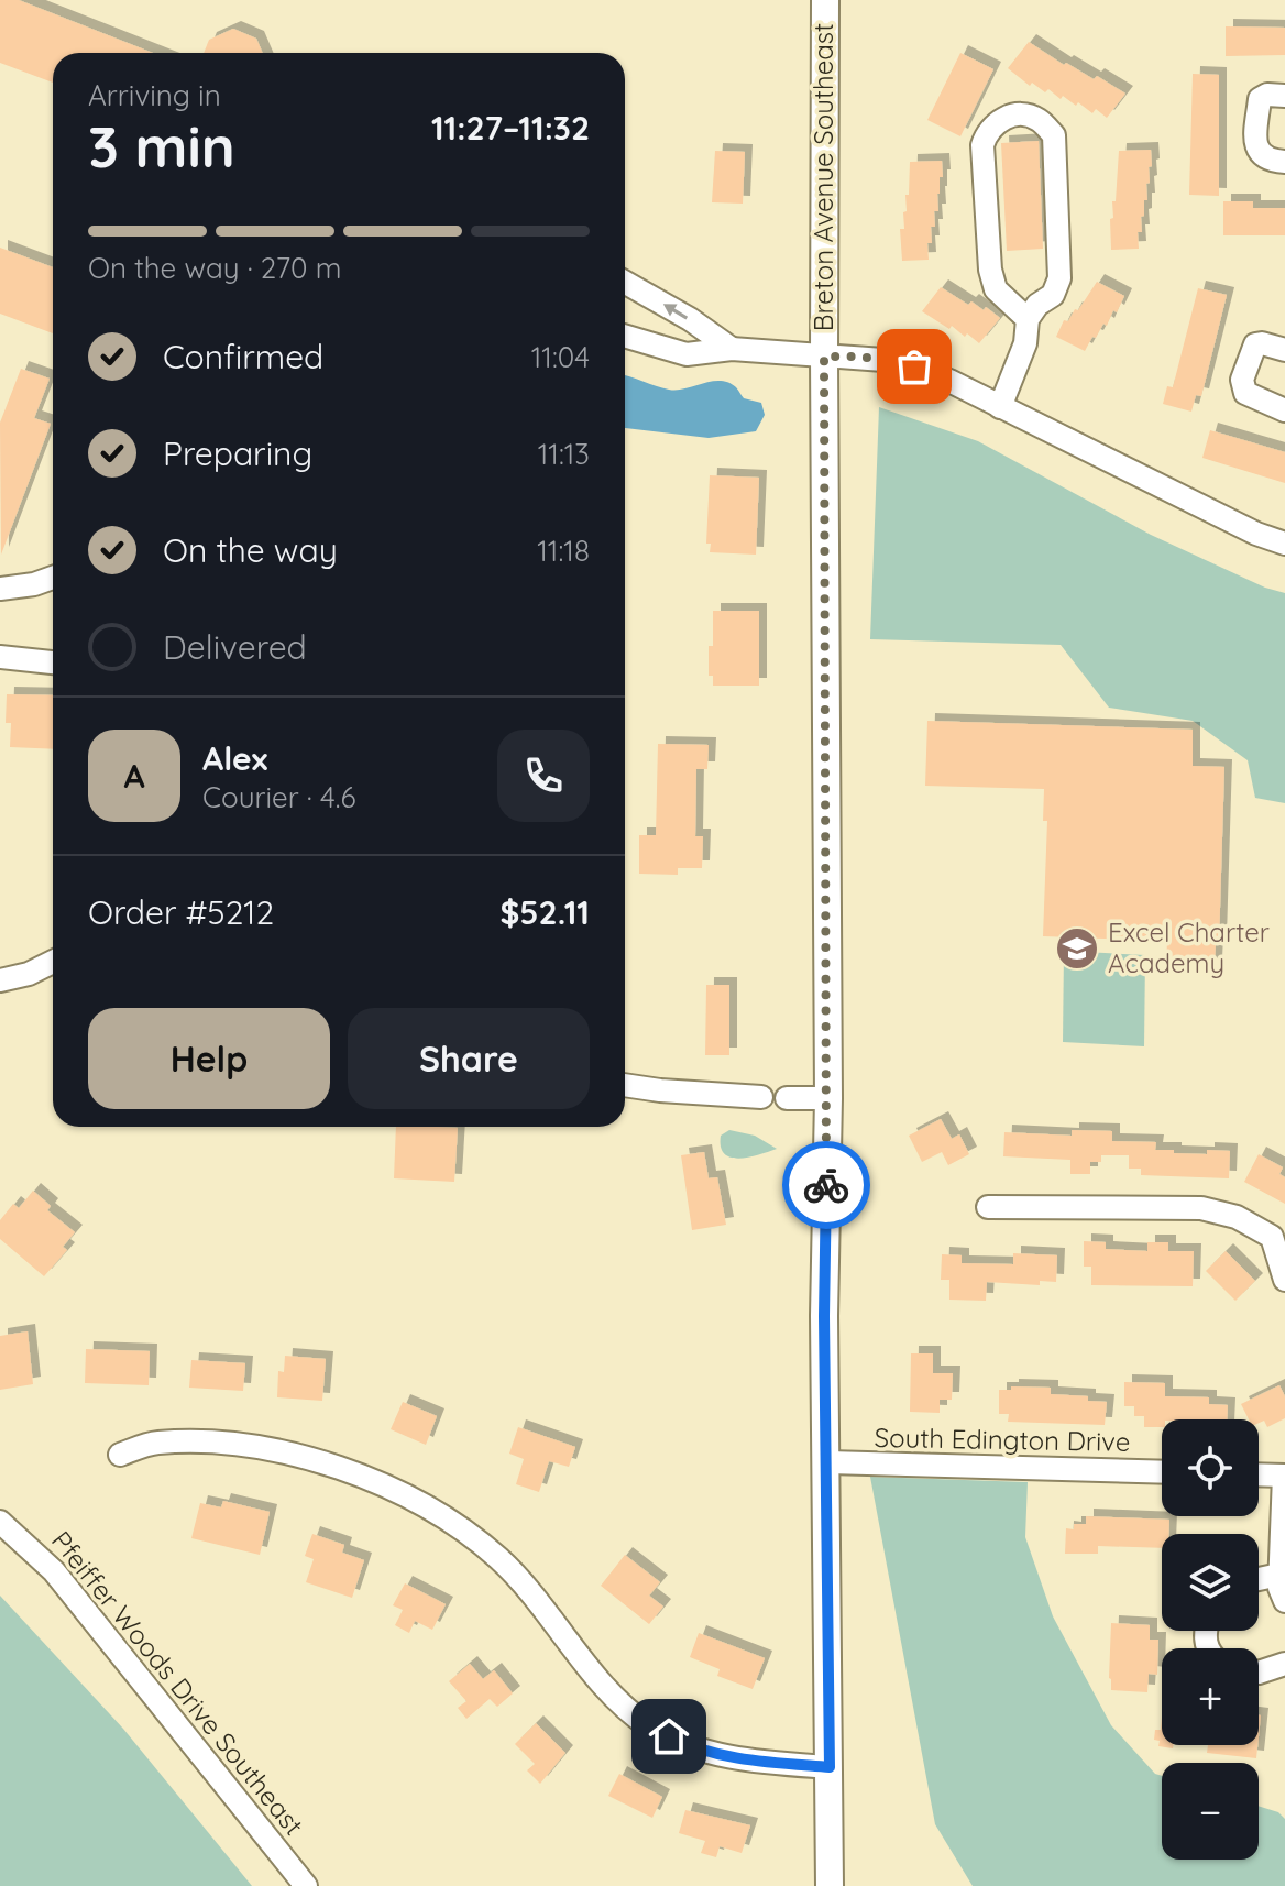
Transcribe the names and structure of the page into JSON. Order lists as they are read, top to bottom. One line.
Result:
{"streets":{"main road":["Breton Avenue Southeast"],"street":["South Edington Drive","Pfeiffer Woods Drive Southeast"]},"crossings":[["Breton Avenue Southeast","South Edington Drive"]],"places":{"school or university":["Excel Charter Academy"]},"page":{"heading":["3 min","Arriving in","11:27–11:32"],"panel":["Alex","Courier · 4.6","Order #5212","$52.11"],"bar":"On the way · 270 m","list":[["Confirmed","11:04"],["Preparing","11:13"],["On the way","11:18"],"Delivered"],"round":"A","buttons":["Help","Share"],"map_buttons":["+","−"]}}
